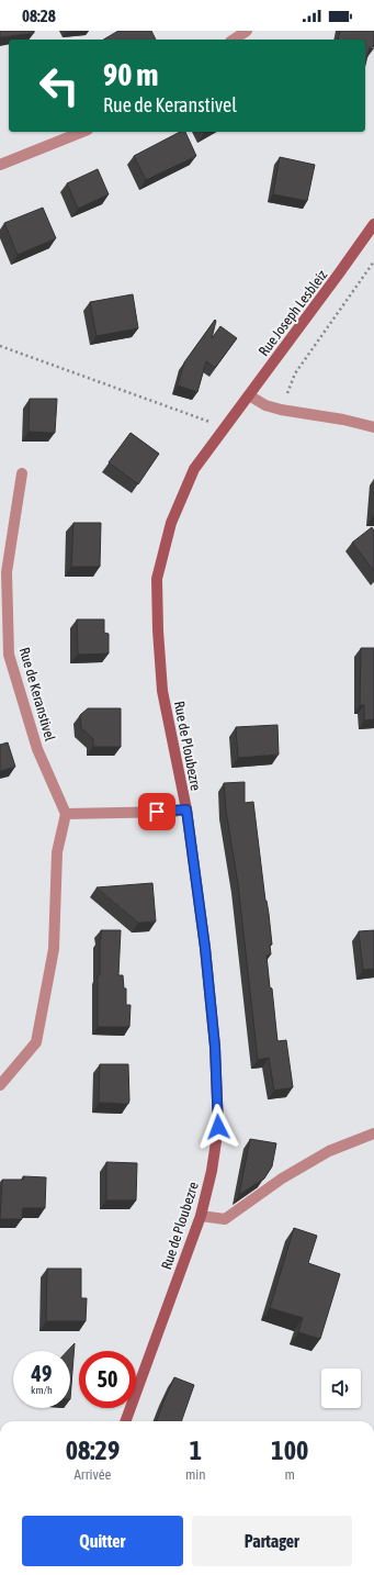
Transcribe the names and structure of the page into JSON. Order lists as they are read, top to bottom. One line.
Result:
{"streets":{"main road":["Rue Joseph Lesbleiz","Rue de Ploubezre"],"street":["Rue de Keranstivel"]},"crossings":[["Rue Joseph Lesbleiz","Rue de Ploubezre"]],"page":{"status":"08:28","turn":["90 m","Rue de Keranstivel"],"speed":"49 km/h","limit":"50","eta":["08:29","Arrivée","1","min","100","m"],"buttons":["Quitter","Partager"]}}
